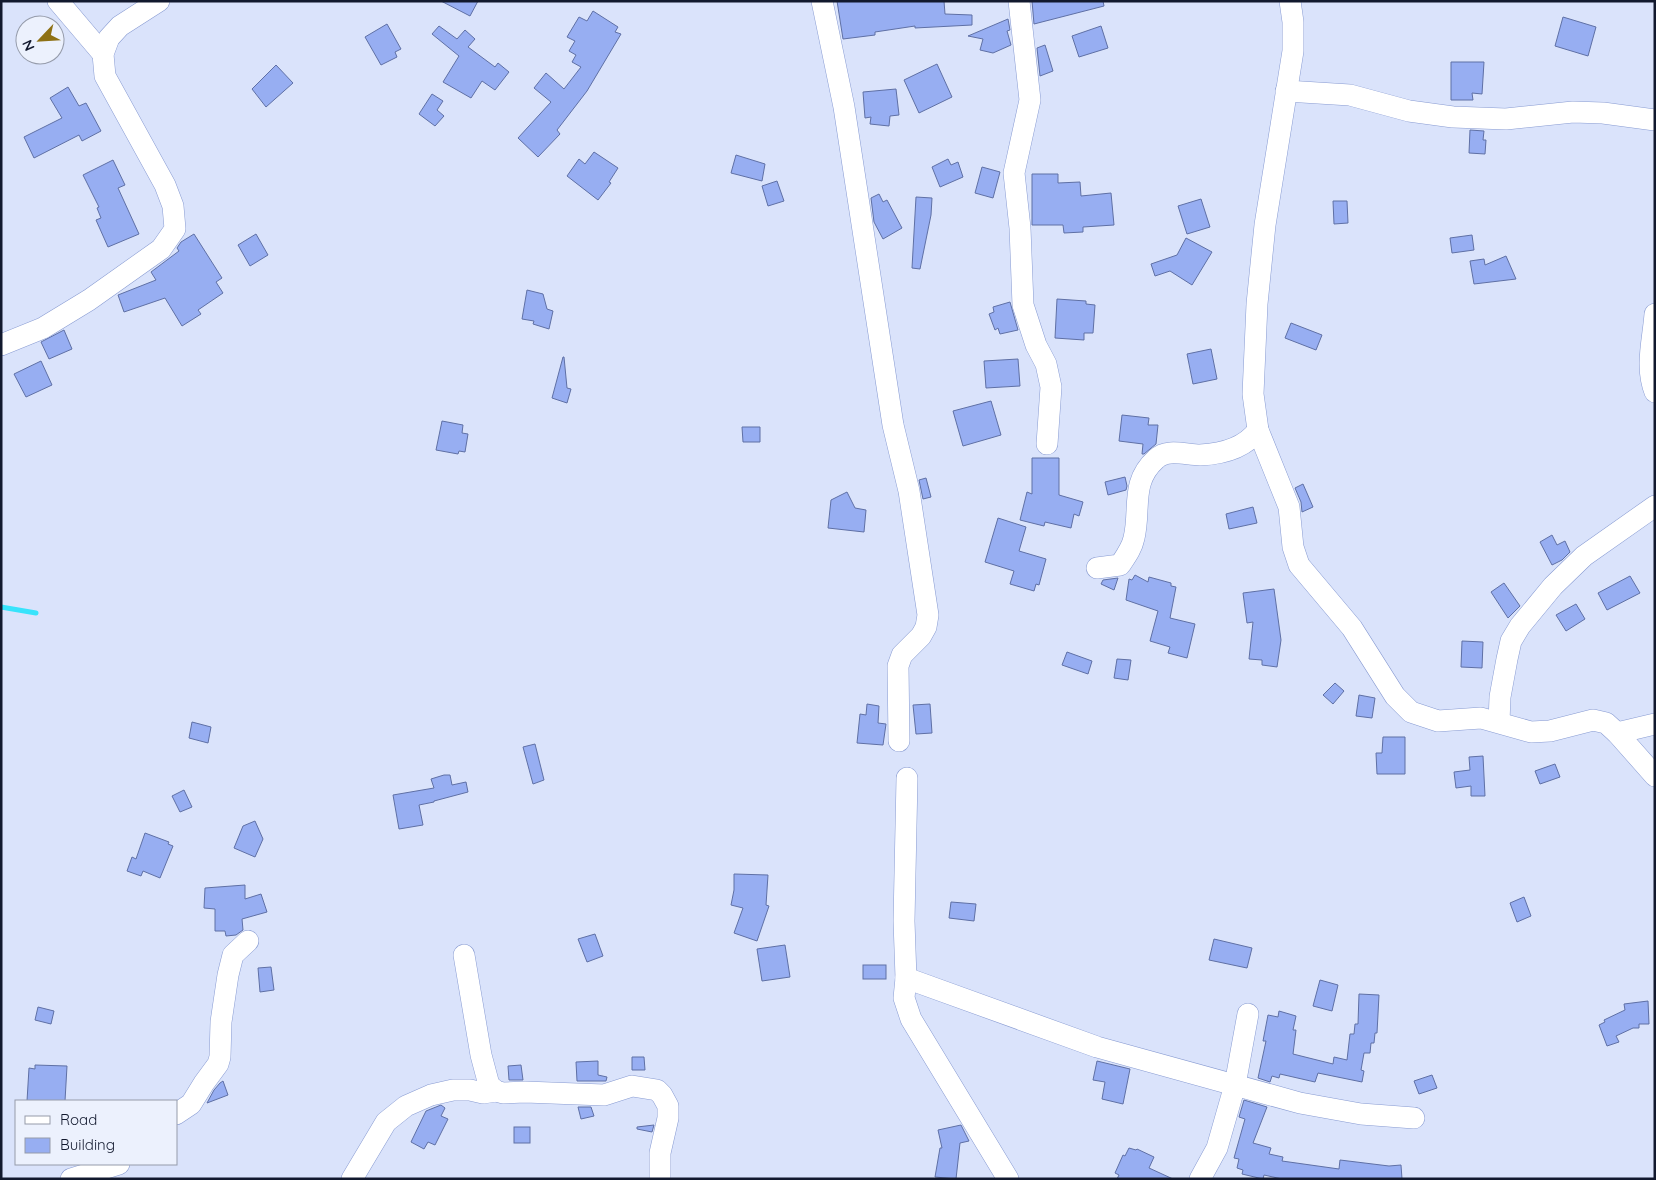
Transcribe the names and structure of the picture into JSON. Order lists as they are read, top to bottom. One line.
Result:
{"legend":["Road","Building"],"north":"bottom left"}
